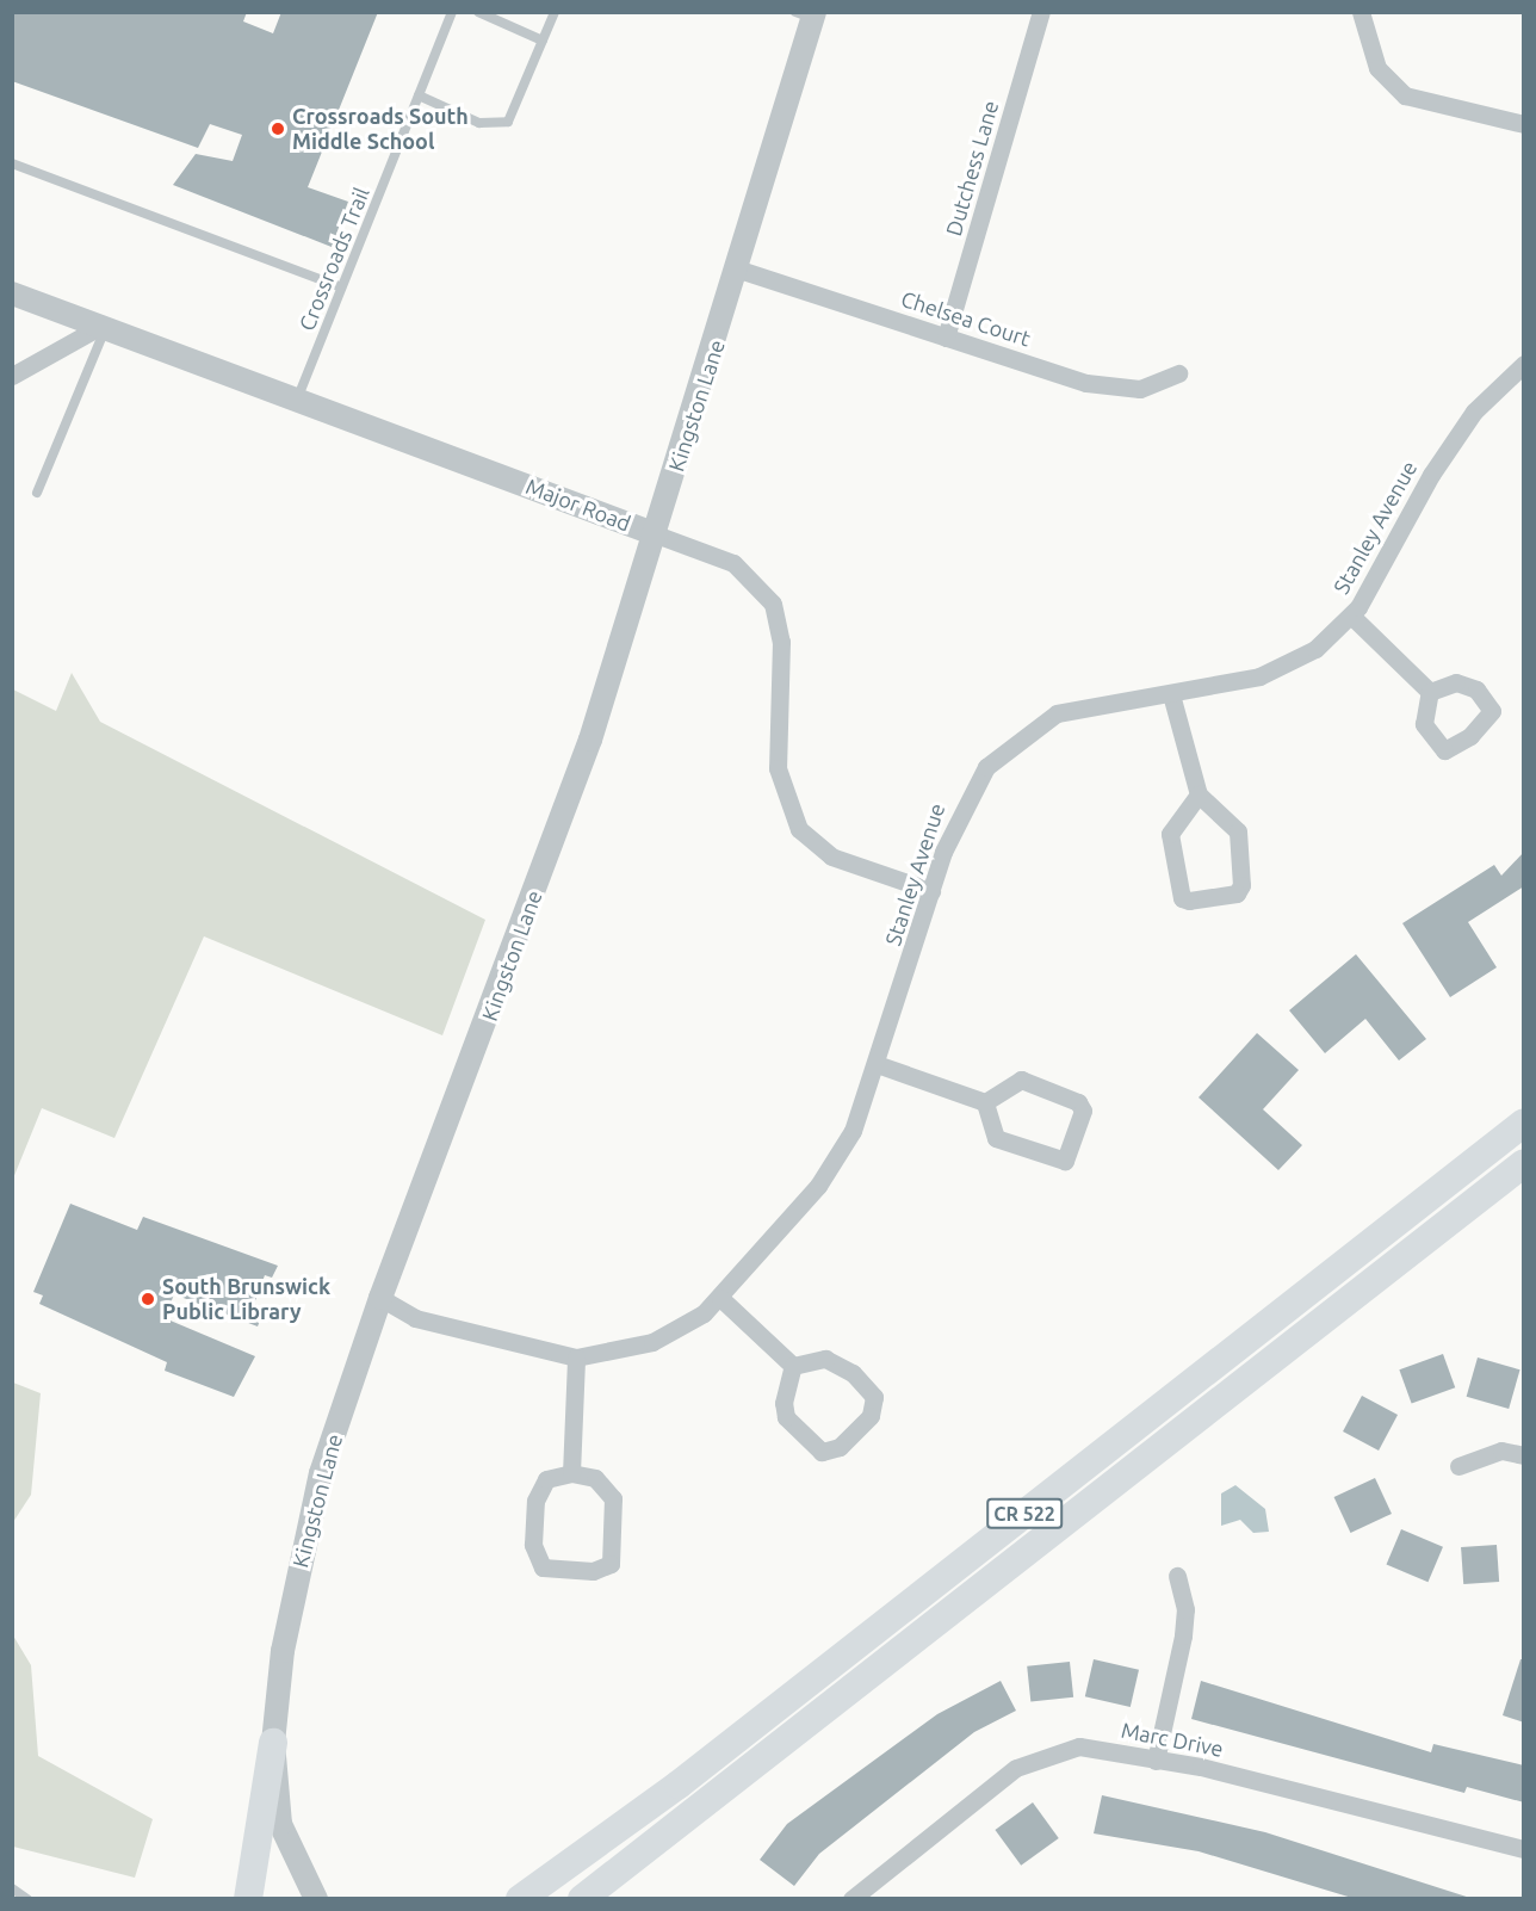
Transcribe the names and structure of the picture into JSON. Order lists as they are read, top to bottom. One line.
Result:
{"streets":{"main road":["CR 522"],"street":["Dutchess Lane","Chelsea Court","Kingston Lane","Major Road","Stanley Avenue","Marc Drive"],"lane":["Crossroads Trail"]},"crossings":[["Dutchess Lane","Chelsea Court"],["Crossroads Trail","Major Road"],["Chelsea Court","Kingston Lane"],["Kingston Lane","Major Road"],["Kingston Lane","Stanley Avenue"],["Major Road","Stanley Avenue"]],"places":["Crossroads South Middle School","South Brunswick Public Library"]}
